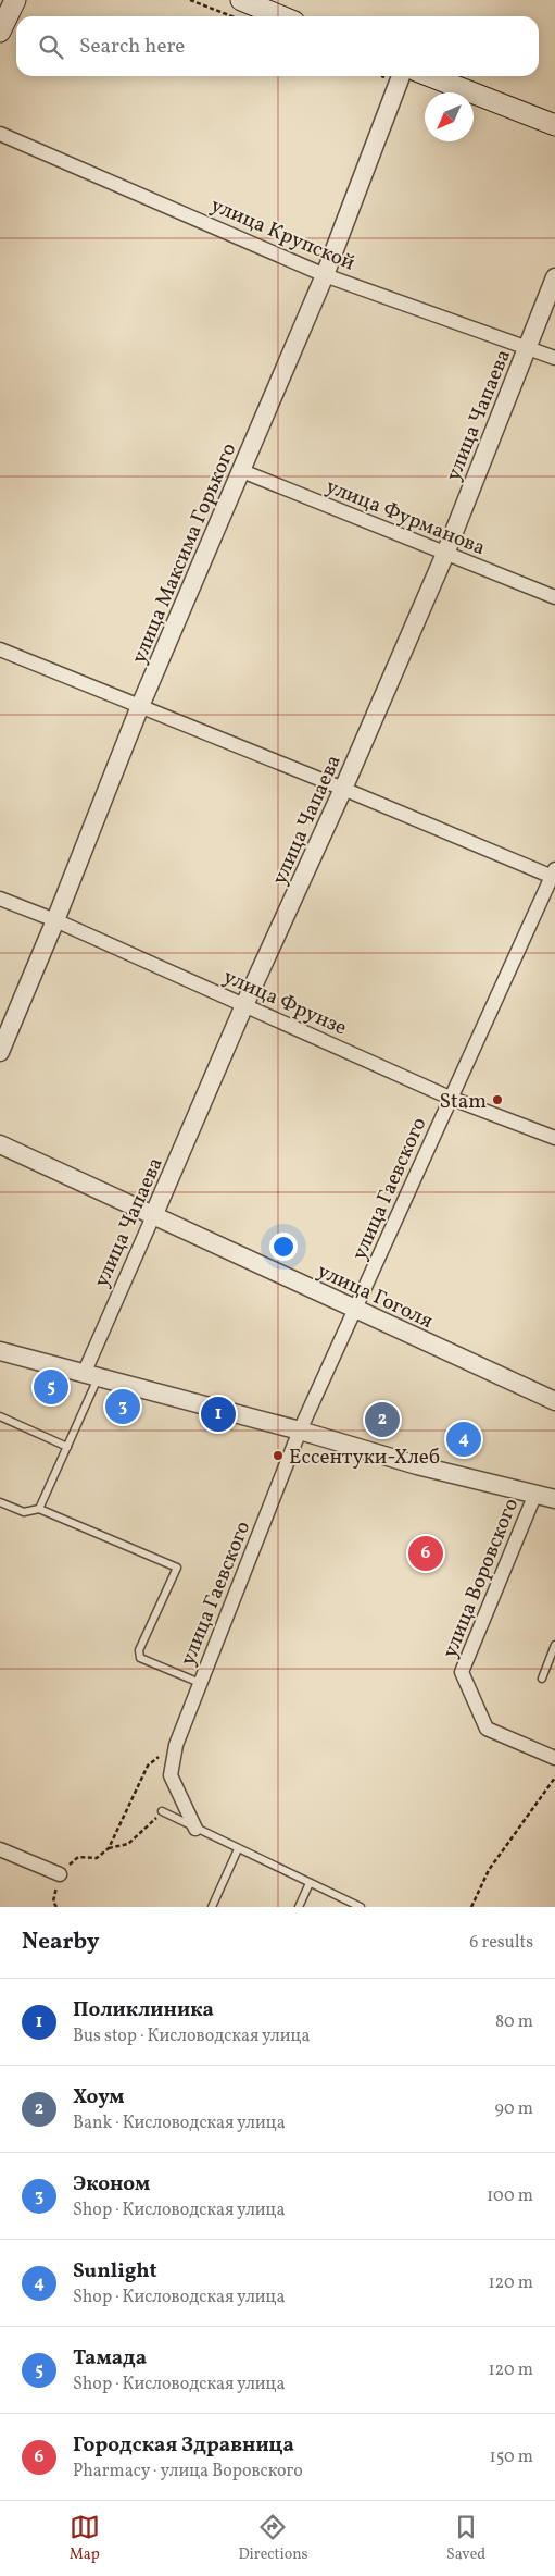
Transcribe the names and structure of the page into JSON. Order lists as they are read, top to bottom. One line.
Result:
{"streets":{"street":["улица Крупской","улица Чапаева","улица Фурманова","улица Максима Горького","улица Фрунзе","улица Гаевского","улица Гоголя","улица Воровского"]},"crossings":[["улица Крупской","улица Чапаева"],["улица Крупской","улица Максима Горького"],["улица Чапаева","улица Фурманова"],["улица Чапаева","улица Фрунзе"],["улица Чапаева","улица Гоголя"],["улица Фурманова","улица Максима Горького"],["улица Максима Горького","улица Фрунзе"],["улица Фрунзе","улица Гаевского"],["улица Гаевского","улица Гоголя"]],"places":["Stam","Ессентуки-Хлеб"],"north":"bottom left","page":{"search":"Search here","pins":["5","3","1","2","4","6"],"heading":["Nearby","6 results"],"list":[{"mark":"1","name":"Поликлиника","note":"Bus stop · Кисловодская улица","value":"80 m"},{"mark":"2","name":"Хоум","note":"Bank · Кисловодская улица","value":"90 m"},{"mark":"3","name":"Эконом","note":"Shop · Кисловодская улица","value":"100 m"},{"mark":"4","name":"Sunlight","note":"Shop · Кисловодская улица","value":"120 m"},{"mark":"5","name":"Тамада","note":"Shop · Кисловодская улица","value":"120 m"},{"mark":"6","name":"Городская Здравница","note":"Pharmacy · улица Воровского","value":"150 m"}],"nav":["Map","Directions","Saved"]}}
